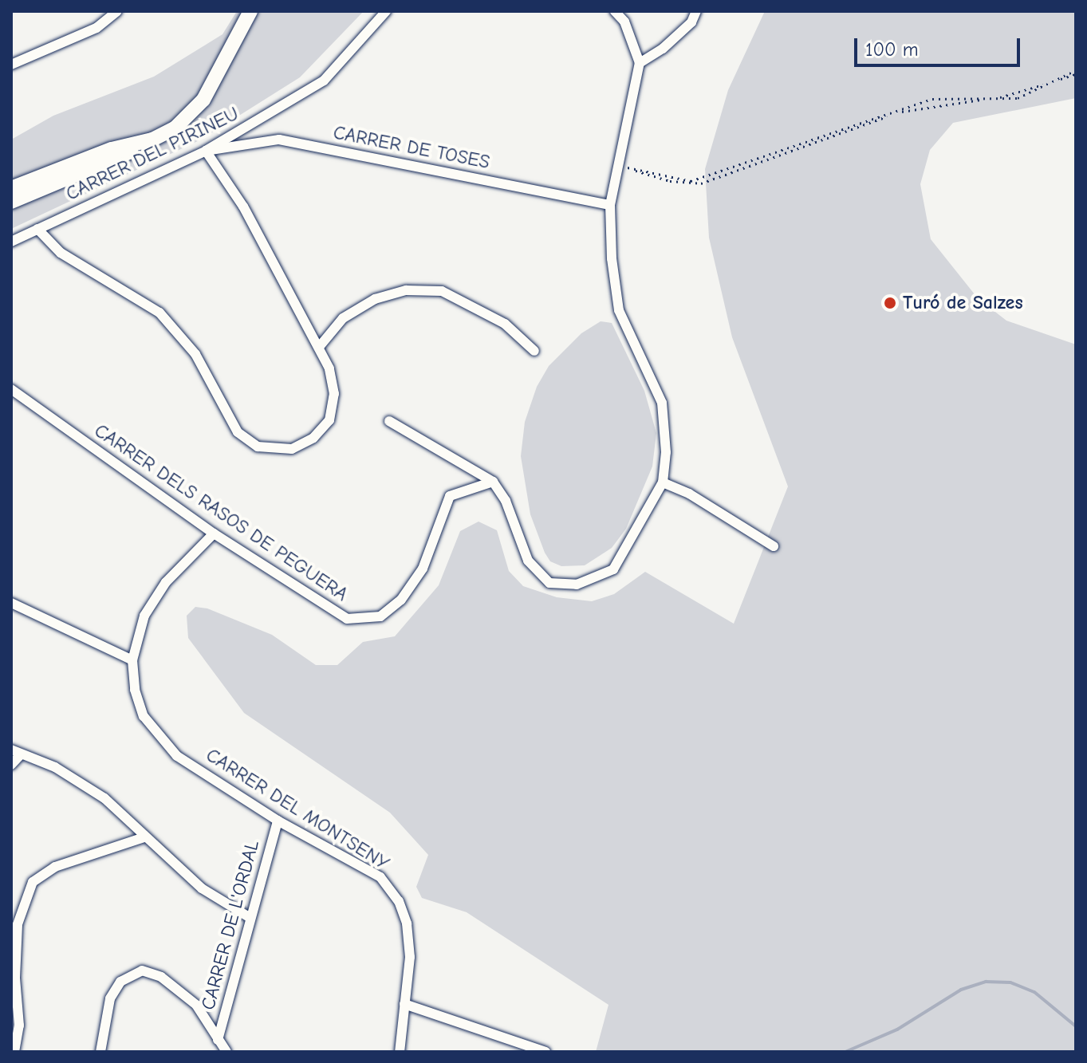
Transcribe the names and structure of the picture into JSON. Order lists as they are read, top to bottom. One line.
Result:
{"streets":{"street":["CARRER DE TOSES","CARRER DEL PIRINEU","CARRER DELS RASOS DE PEGUERA","CARRER DEL MONTSENY","CARRER DE L'ORDAL"]},"crossings":[["CARRER DE TOSES","CARRER DEL PIRINEU"],["CARRER DELS RASOS DE PEGUERA","CARRER DEL MONTSENY"],["CARRER DEL MONTSENY","CARRER DE L'ORDAL"]],"places":["Turó de Salzes"],"scale_bar":"100 m"}
